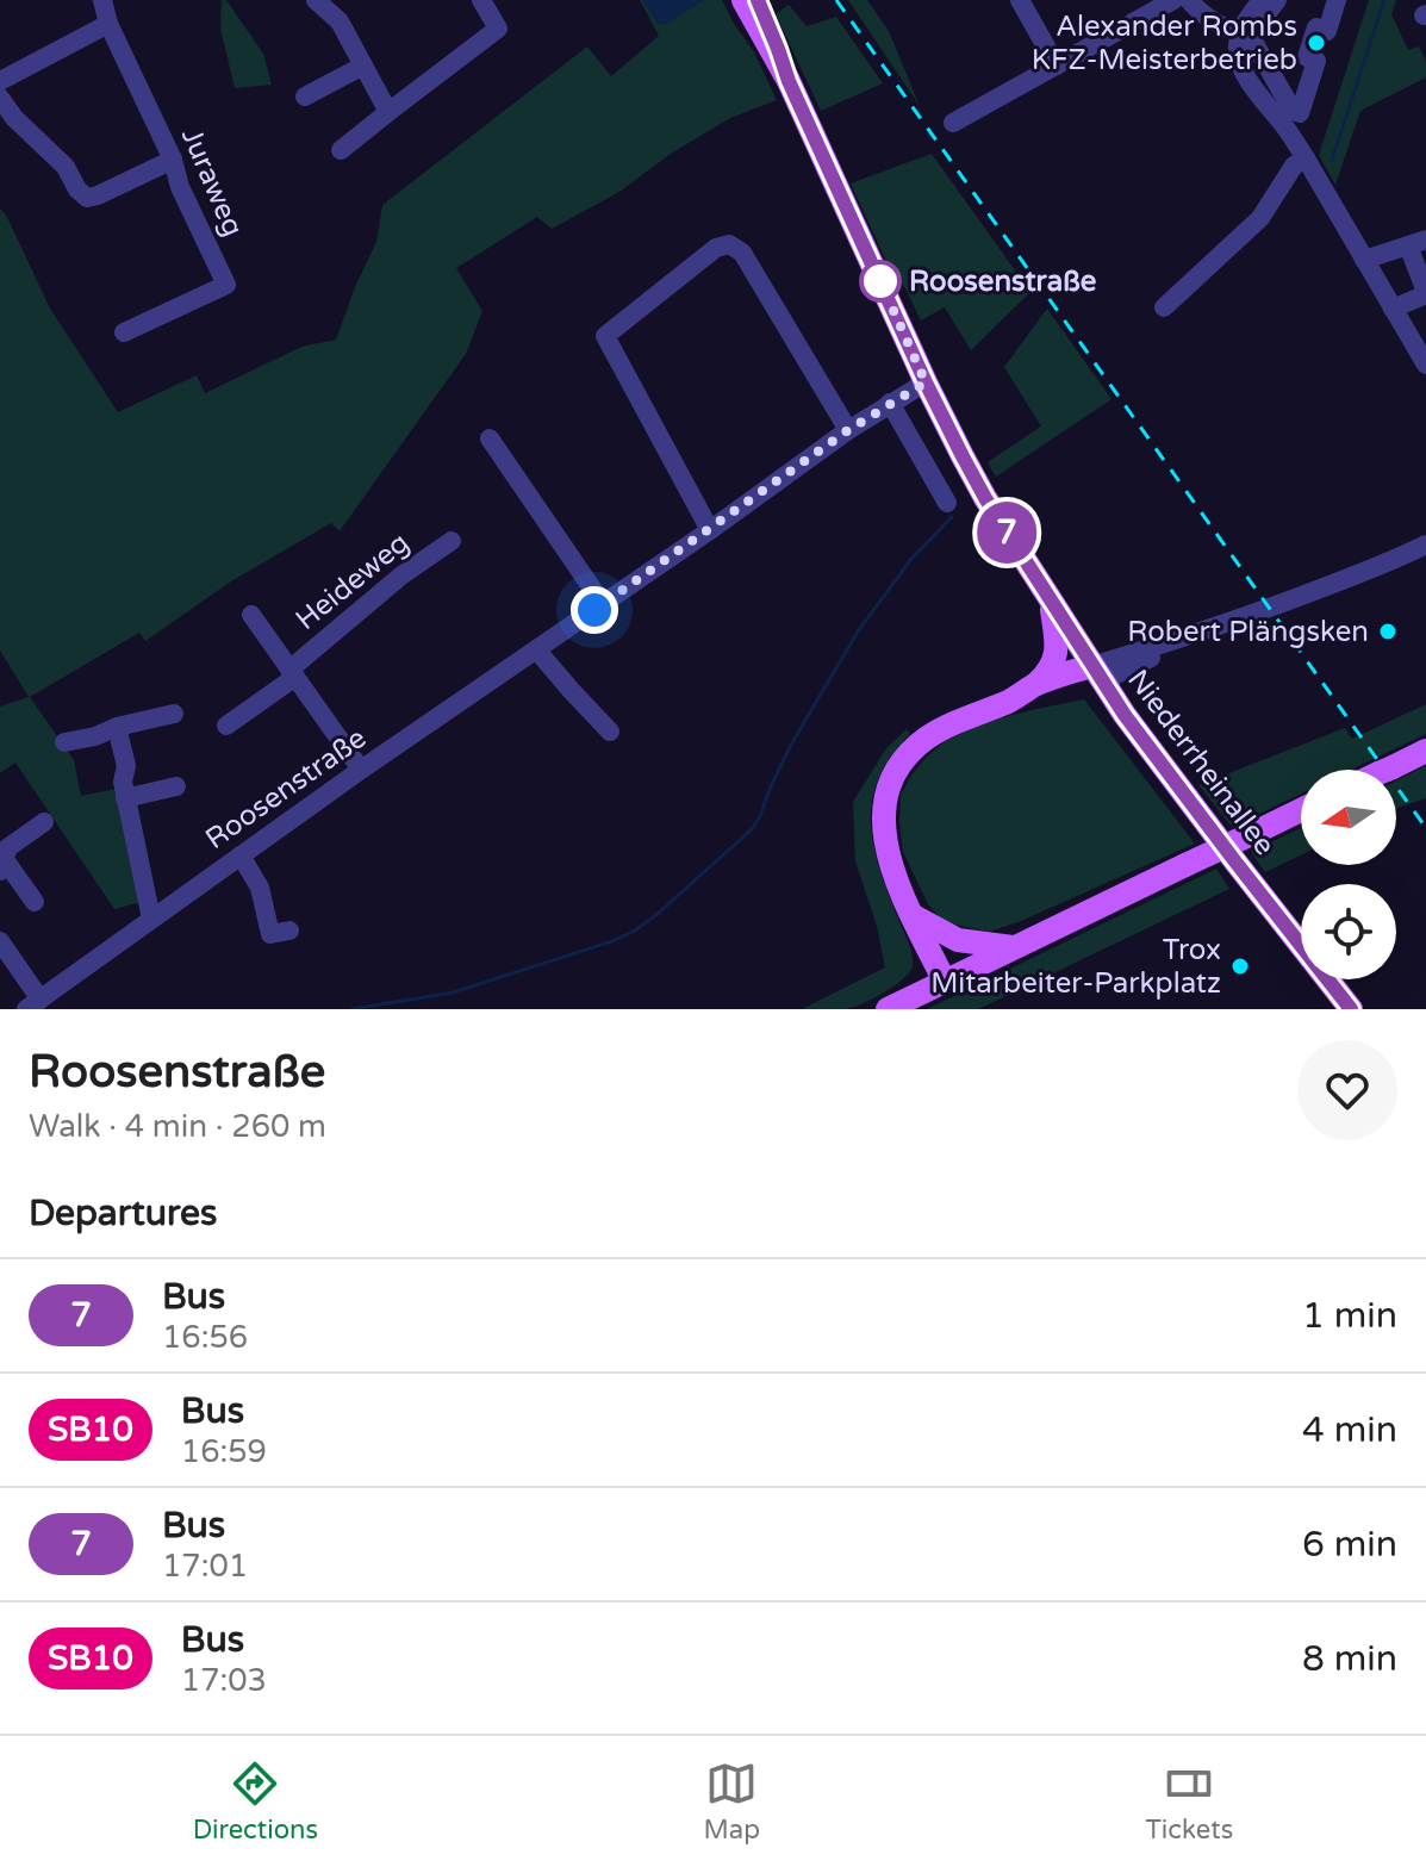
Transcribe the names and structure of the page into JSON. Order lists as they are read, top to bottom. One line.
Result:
{"streets":{"main road":["Niederrheinallee"],"street":["Juraweg","Heideweg","Roosenstraße"]},"crossings":[["Niederrheinallee","Roosenstraße"]],"places":["Alexander Rombs KFZ-Meisterbetrieb","Roosenstraße","Robert Plängsken","Trox Mitarbeiter-Parkplatz"],"lines":["bus line 7"],"north":"left","page":{"on_map":"7","heading":[["Roosenstraße","Walk · 4 min · 260 m"],"Departures"],"list":[{"mark":"7","name":"Bus","note":"16:56","value":"1 min"},{"mark":"SB10","name":"Bus","note":"16:59","value":"4 min"},{"mark":"7","name":"Bus","note":"17:01","value":"6 min"},{"mark":"SB10","name":"Bus","note":"17:03","value":"8 min"}],"tabs":["Directions","Map","Tickets"]}}
